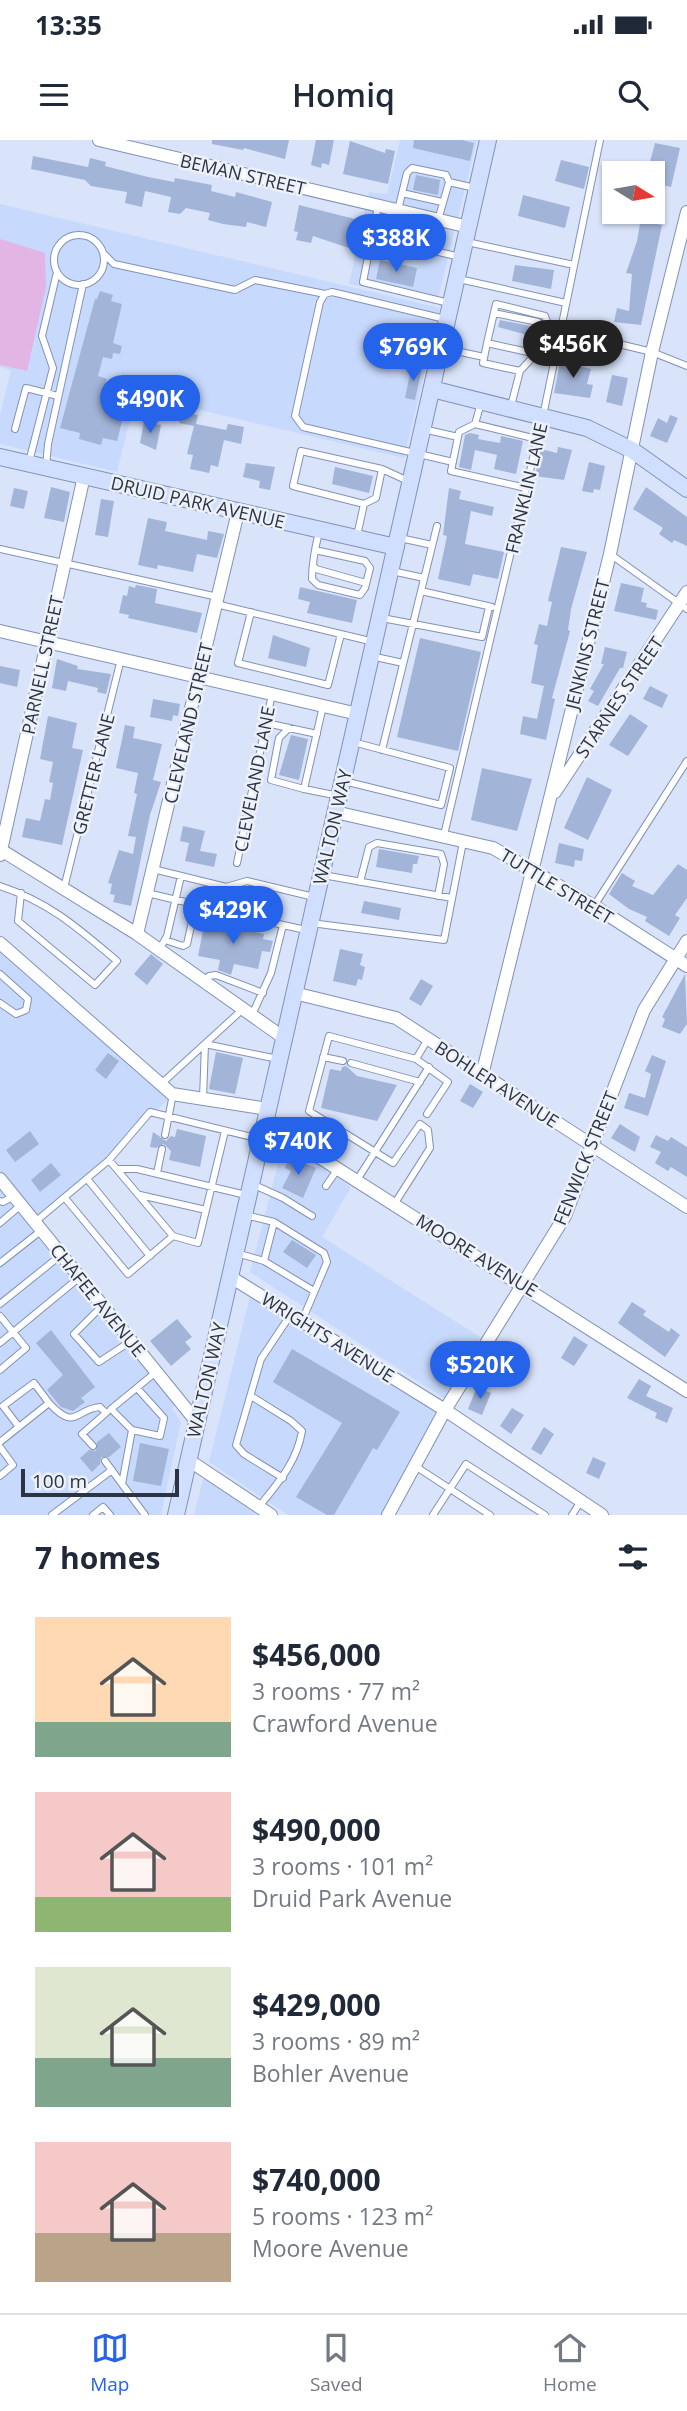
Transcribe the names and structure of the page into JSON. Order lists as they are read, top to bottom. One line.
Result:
{"streets":{"main road":["DRUID PARK AVENUE","WALTON WAY"],"street":["BEMAN STREET","JENKINS STREET","PARNELL STREET","STARNES STREET","CLEVELAND STREET","TUTTLE STREET","BOHLER AVENUE","FENWICK STREET","MOORE AVENUE","CHAFEE AVENUE","WRIGHTS AVENUE"],"lane":["FRANKLIN LANE","GRETTER LANE","CLEVELAND LANE"]},"crossings":[["BEMAN STREET","WALTON WAY"],["FRANKLIN LANE","TUTTLE STREET"],["DRUID PARK AVENUE","PARNELL STREET"],["DRUID PARK AVENUE","CLEVELAND STREET"],["DRUID PARK AVENUE","WALTON WAY"],["JENKINS STREET","STARNES STREET"],["JENKINS STREET","TUTTLE STREET"],["JENKINS STREET","BOHLER AVENUE"],["WALTON WAY","TUTTLE STREET"],["WALTON WAY","BOHLER AVENUE"],["WALTON WAY","MOORE AVENUE"],["WALTON WAY","CHAFEE AVENUE"],["WALTON WAY","WRIGHTS AVENUE"],["TUTTLE STREET","FENWICK STREET"],["BOHLER AVENUE","FENWICK STREET"],["FENWICK STREET","MOORE AVENUE"],["FENWICK STREET","WRIGHTS AVENUE"]],"scale_bar":"100 m","north":"right","page":{"status":"13:35","header":"Homiq","price":["$388K","$456K","$769K","$490K","$429K","$740K","$520K"],"scale":"100 m","heading":"7 homes","list":[{"name":"$456,000","note":"3 rooms · 77 m² · Crawford Avenue"},{"name":"$490,000","note":"3 rooms · 101 m² · Druid Park Avenue"},{"name":"$429,000","note":"3 rooms · 89 m² · Bohler Avenue"},{"name":"$740,000","note":"5 rooms · 123 m² · Moore Avenue"}],"tabs":["Map","Saved","Home"]}}
